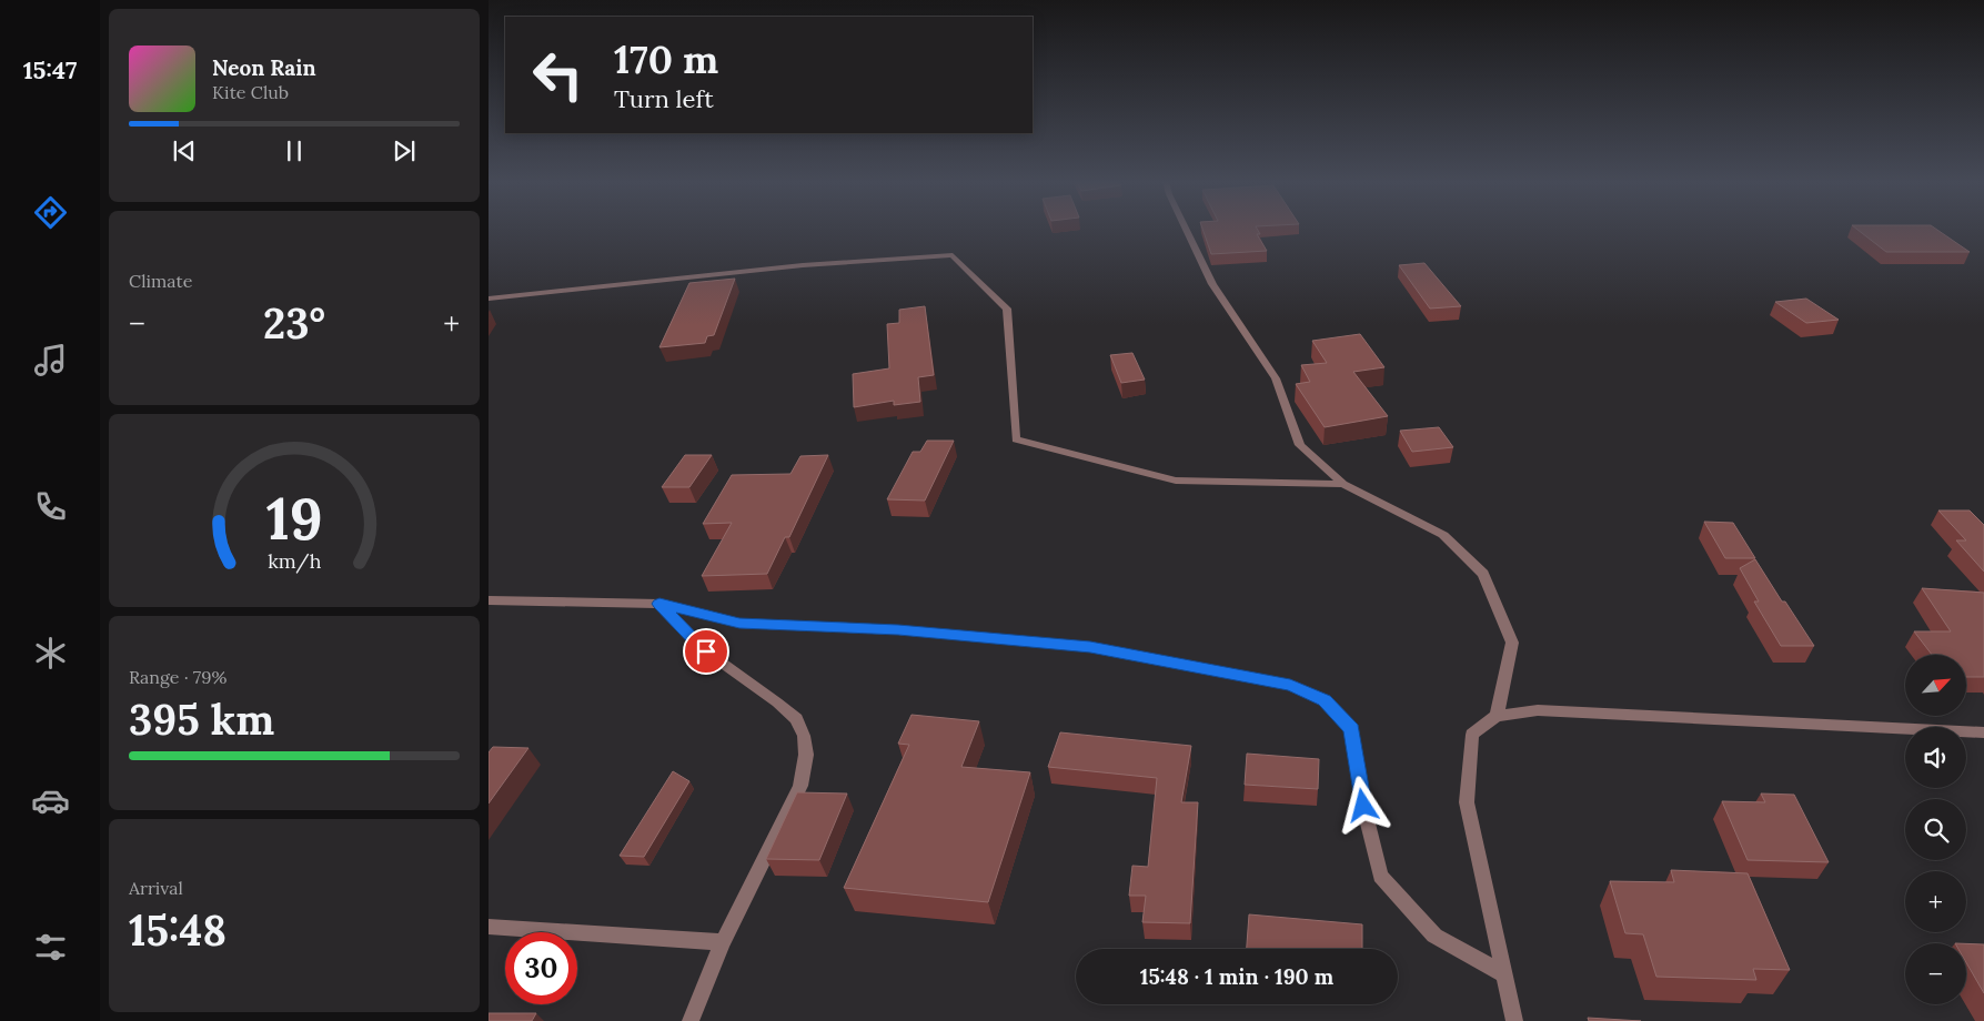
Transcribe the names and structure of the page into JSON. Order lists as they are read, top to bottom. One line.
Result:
{"north":"top right","page":{"tabs":"15:47","turn":["170 m","Turn left"],"song":["Neon Rain","Kite Club"],"tile":["Climate",["Range · 79%","395 km"],["Arrival","15:48"]],"heat":["−","23°","+"],"map_buttons":["+","−"],"limit":"30","trip":"15:48 · 1 min · 190 m","gauge":["19","km/h"]}}
